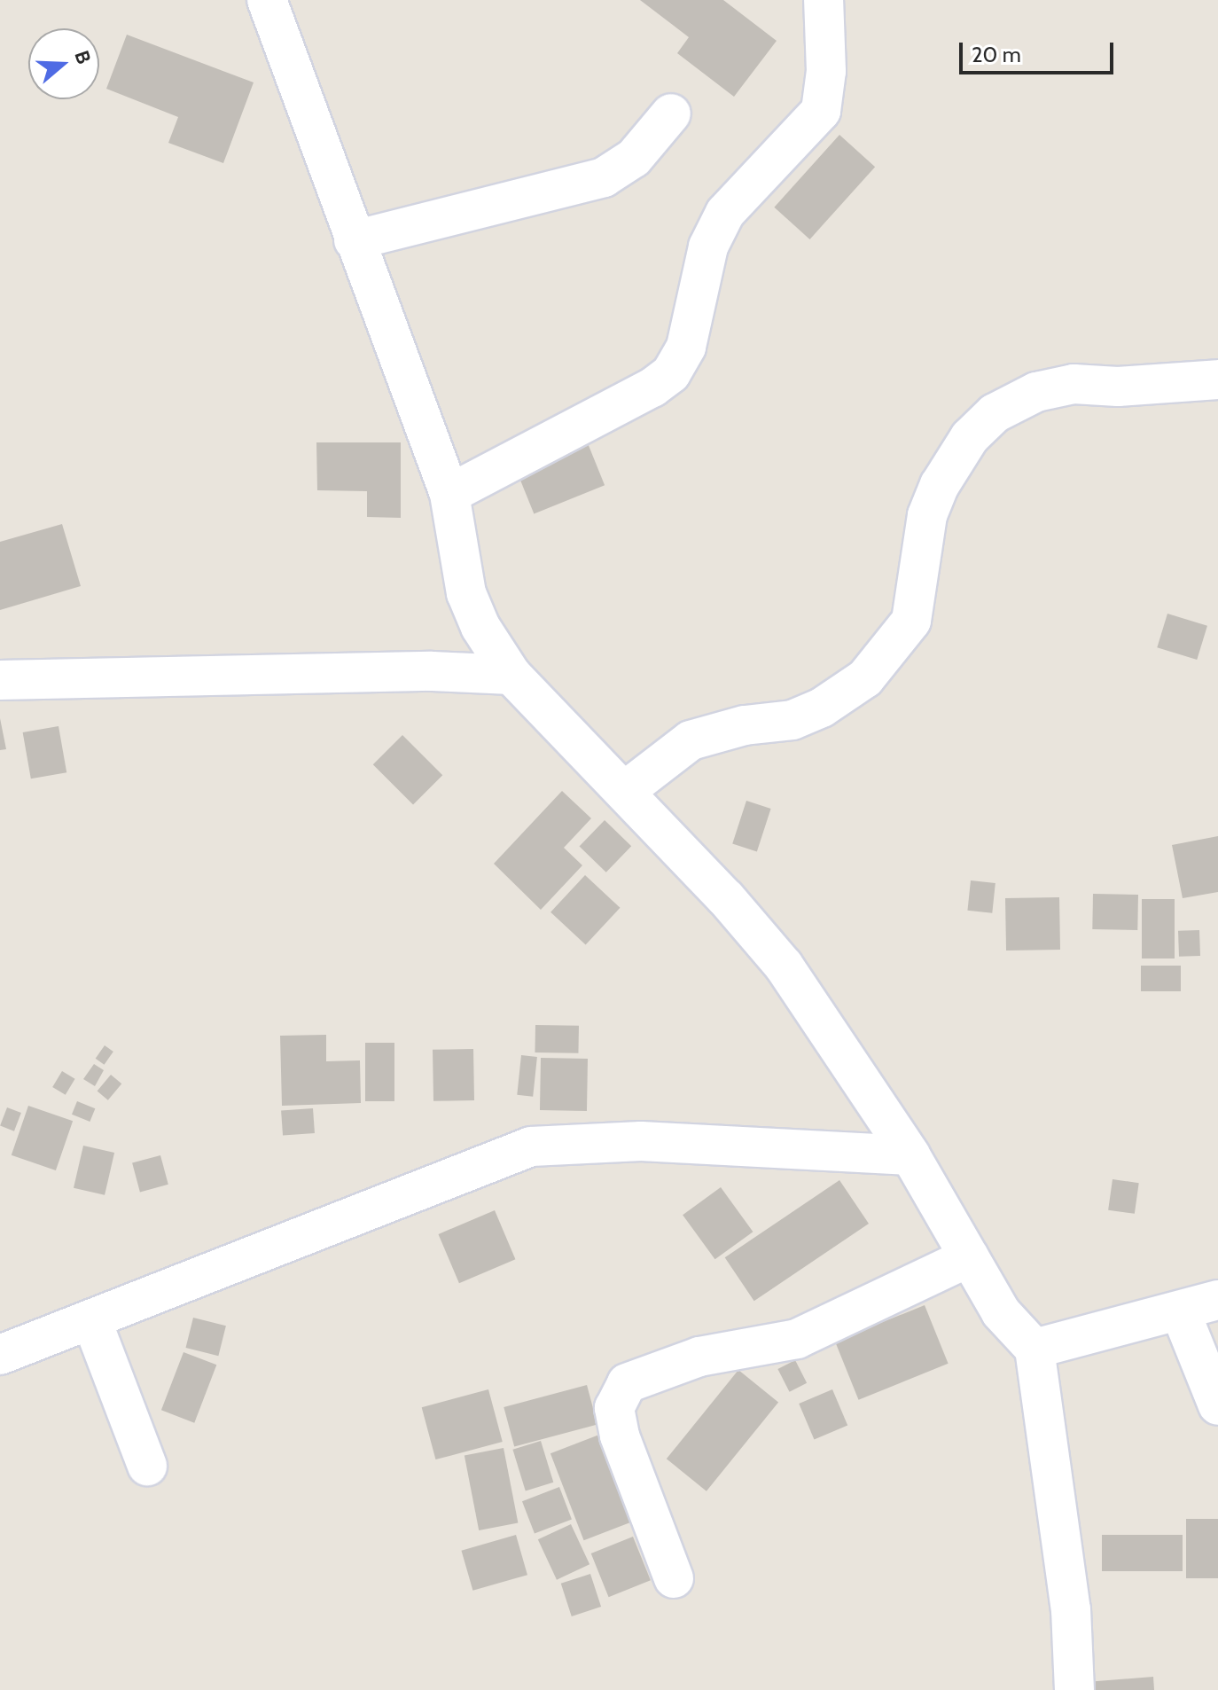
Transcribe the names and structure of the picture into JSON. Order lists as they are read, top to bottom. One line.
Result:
{"scale_bar":"20 m","north":"right"}
